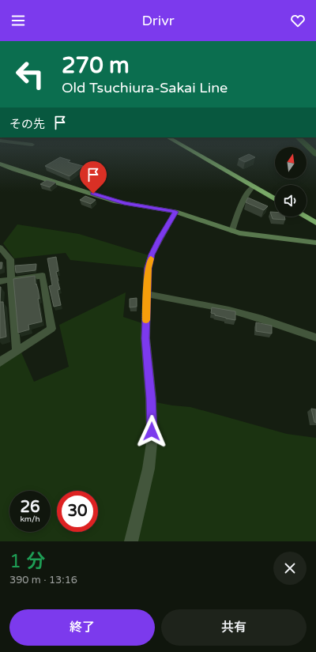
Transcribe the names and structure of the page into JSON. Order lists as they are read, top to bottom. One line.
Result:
{"north":"top","page":{"header":"Drivr","turn":["270 m","Old Tsuchiura-Sakai Line"],"then":"その先","speed":"26 km/h","limit":"30","heading":["1 分","390 m · 13:16"],"buttons":["終了","共有"]}}
